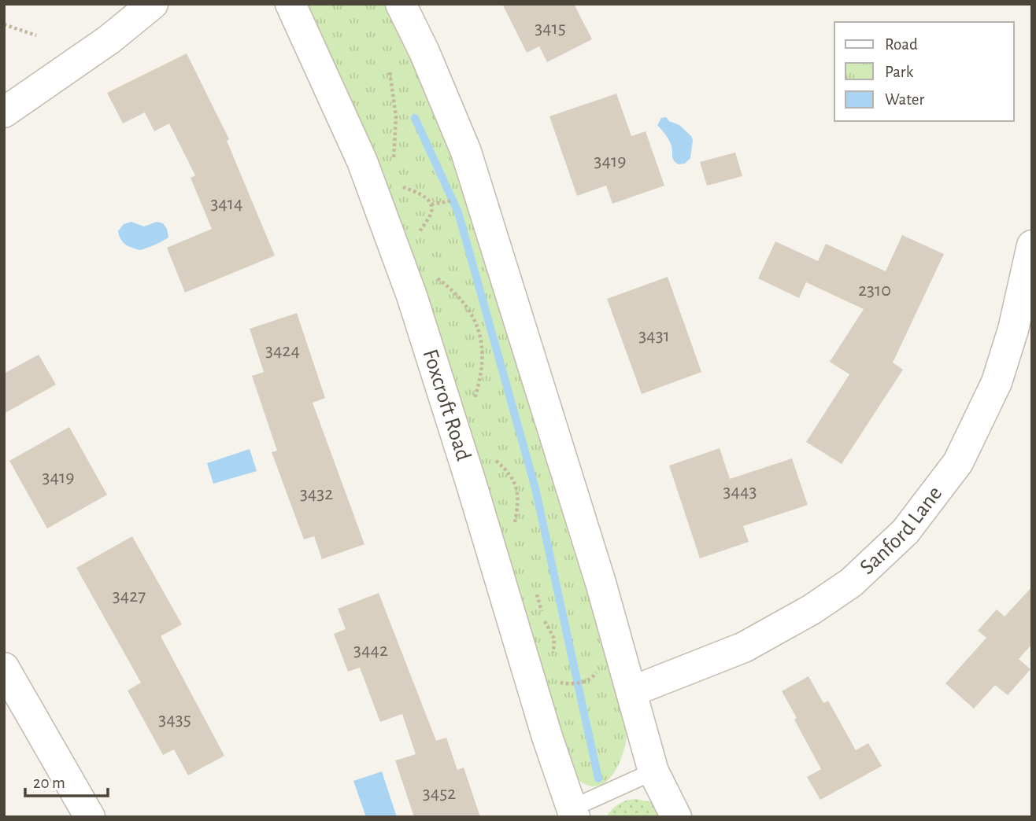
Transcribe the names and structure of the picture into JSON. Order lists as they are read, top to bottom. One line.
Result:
{"streets":{"street":["Foxcroft Road","Sanford Lane"]},"house_numbers":["3415","3419","3414","2310","3431","3424","3419","3443","3432","3427","3442","3435","3452"],"legend":["Road","Park","Water"],"scale_bar":"20 m"}
